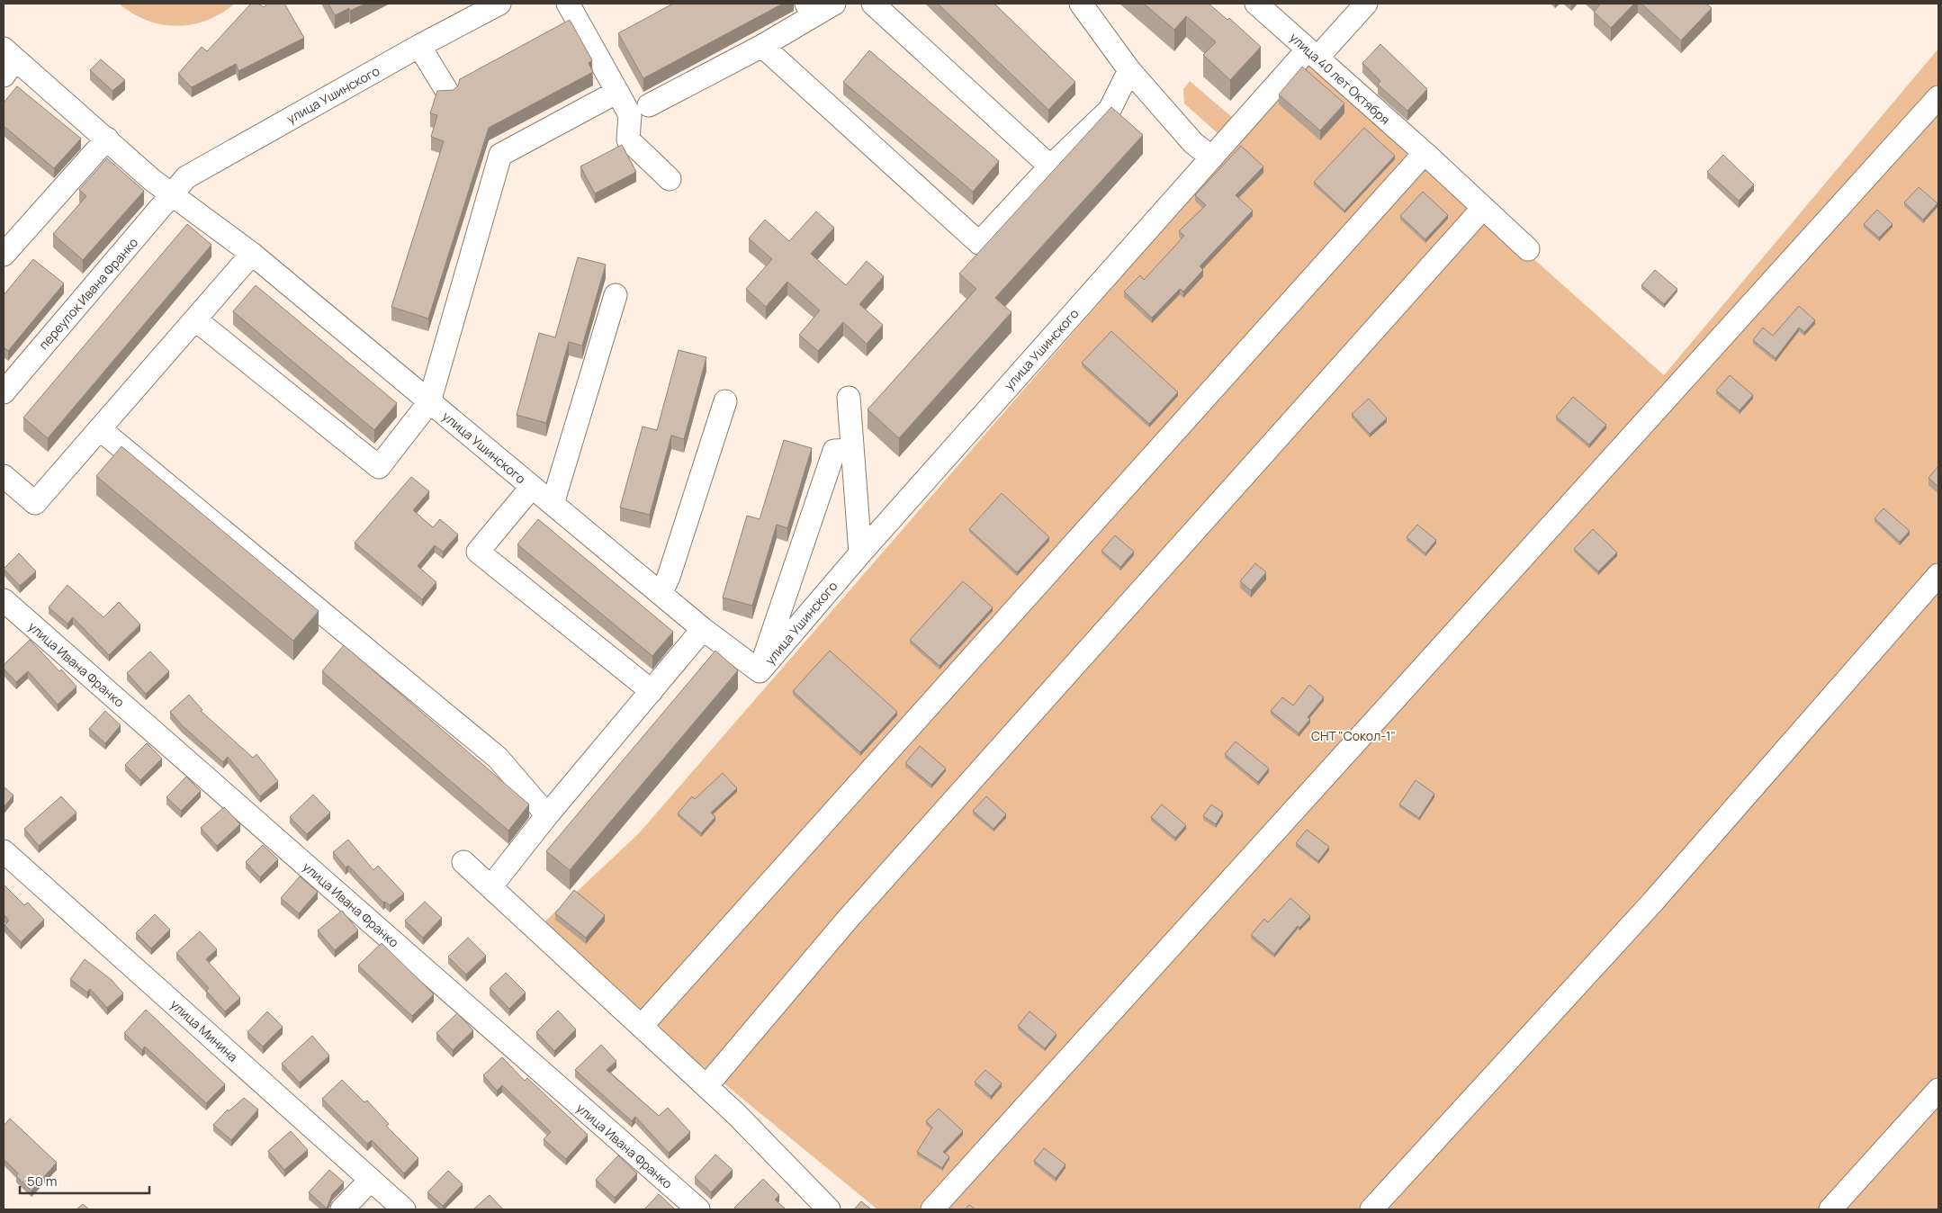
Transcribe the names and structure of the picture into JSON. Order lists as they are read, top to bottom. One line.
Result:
{"streets":{"street":["улица 40 лет Октября","улица Ушинского","переулок Ивана Франко","улица Ивана Франко","улица Минина"]},"crossings":[["улица 40 лет Октября","улица Ушинского"],["улица Ушинского","переулок Ивана Франко"]],"parks":["СНТ \"Сокол-1\""],"scale_bar":"50 m"}
